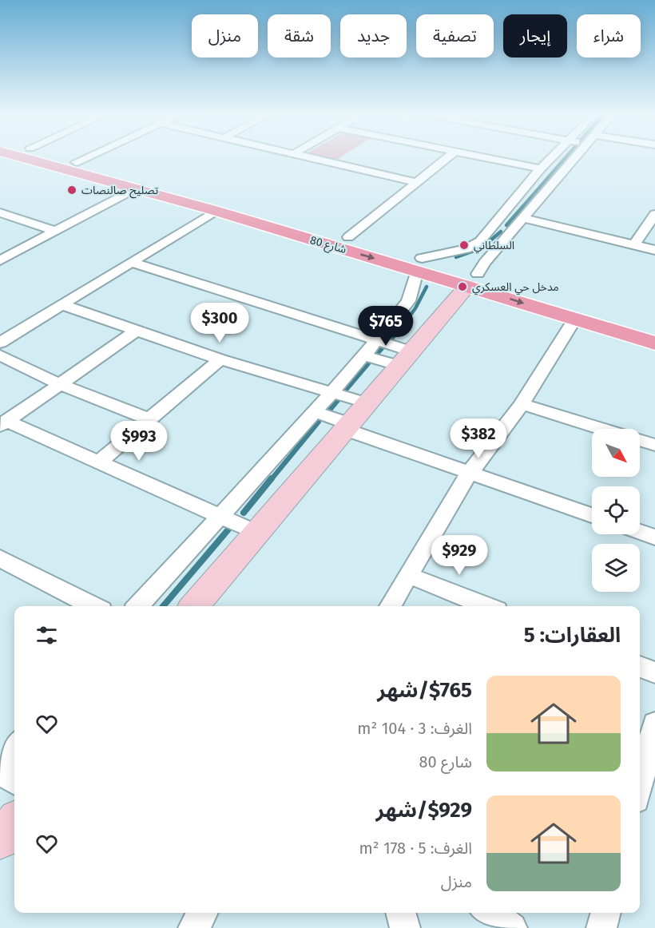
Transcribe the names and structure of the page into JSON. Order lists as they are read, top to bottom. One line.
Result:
{"streets":{"main road":["شارع 80"]},"places":["تصليح صالنصات","السلطاني","مدخل حي العسكري"],"north":"bottom right","page":{"chip":["شراء","إيجار","تصفية","جديد","شقة","منزل"],"price":["$300","$765","$382","$993","$929"],"heading":"العقارات: 5","list":[{"name":"$765/شهر","note":"الغرف: 3 · 104 m² · شارع 80"},{"name":"$929/شهر","note":"الغرف: 5 · 178 m² · منزل"}]}}
